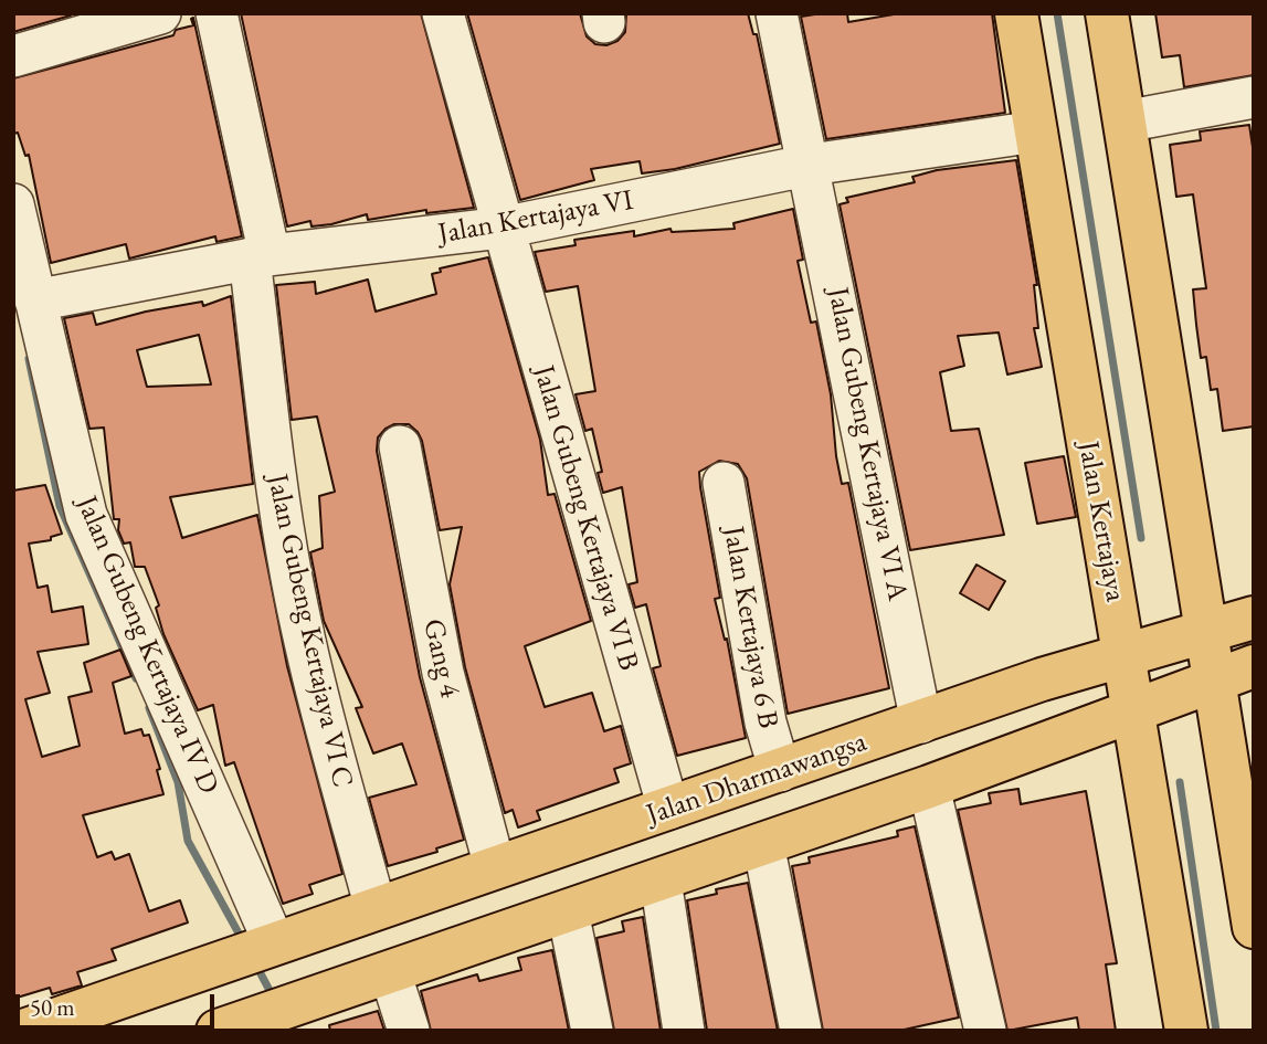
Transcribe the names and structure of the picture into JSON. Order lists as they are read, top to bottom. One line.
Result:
{"streets":{"main road":["Jalan Kertajaya","Jalan Dharmawangsa"],"street":["Jalan Kertajaya VI","Jalan Gubeng Kertajaya VI A","Jalan Gubeng Kertajaya VI B","Jalan Kertajaya 6 B","Jalan Gubeng Kertajaya VI C","Jalan Gubeng Kertajaya IV D","Gang 4"]},"crossings":[["Jalan Kertajaya VI","Jalan Gubeng Kertajaya VI A"],["Jalan Kertajaya VI","Jalan Gubeng Kertajaya VI B"],["Jalan Kertajaya VI","Jalan Kertajaya"],["Jalan Kertajaya VI","Jalan Gubeng Kertajaya VI C"],["Jalan Kertajaya VI","Jalan Gubeng Kertajaya IV D"],["Jalan Gubeng Kertajaya VI A","Jalan Dharmawangsa"],["Jalan Gubeng Kertajaya VI B","Jalan Dharmawangsa"],["Jalan Kertajaya","Jalan Dharmawangsa"],["Jalan Kertajaya 6 B","Jalan Dharmawangsa"],["Jalan Gubeng Kertajaya VI C","Jalan Dharmawangsa"],["Jalan Gubeng Kertajaya IV D","Jalan Dharmawangsa"],["Gang 4","Jalan Dharmawangsa"]],"scale_bar":"50 m"}
